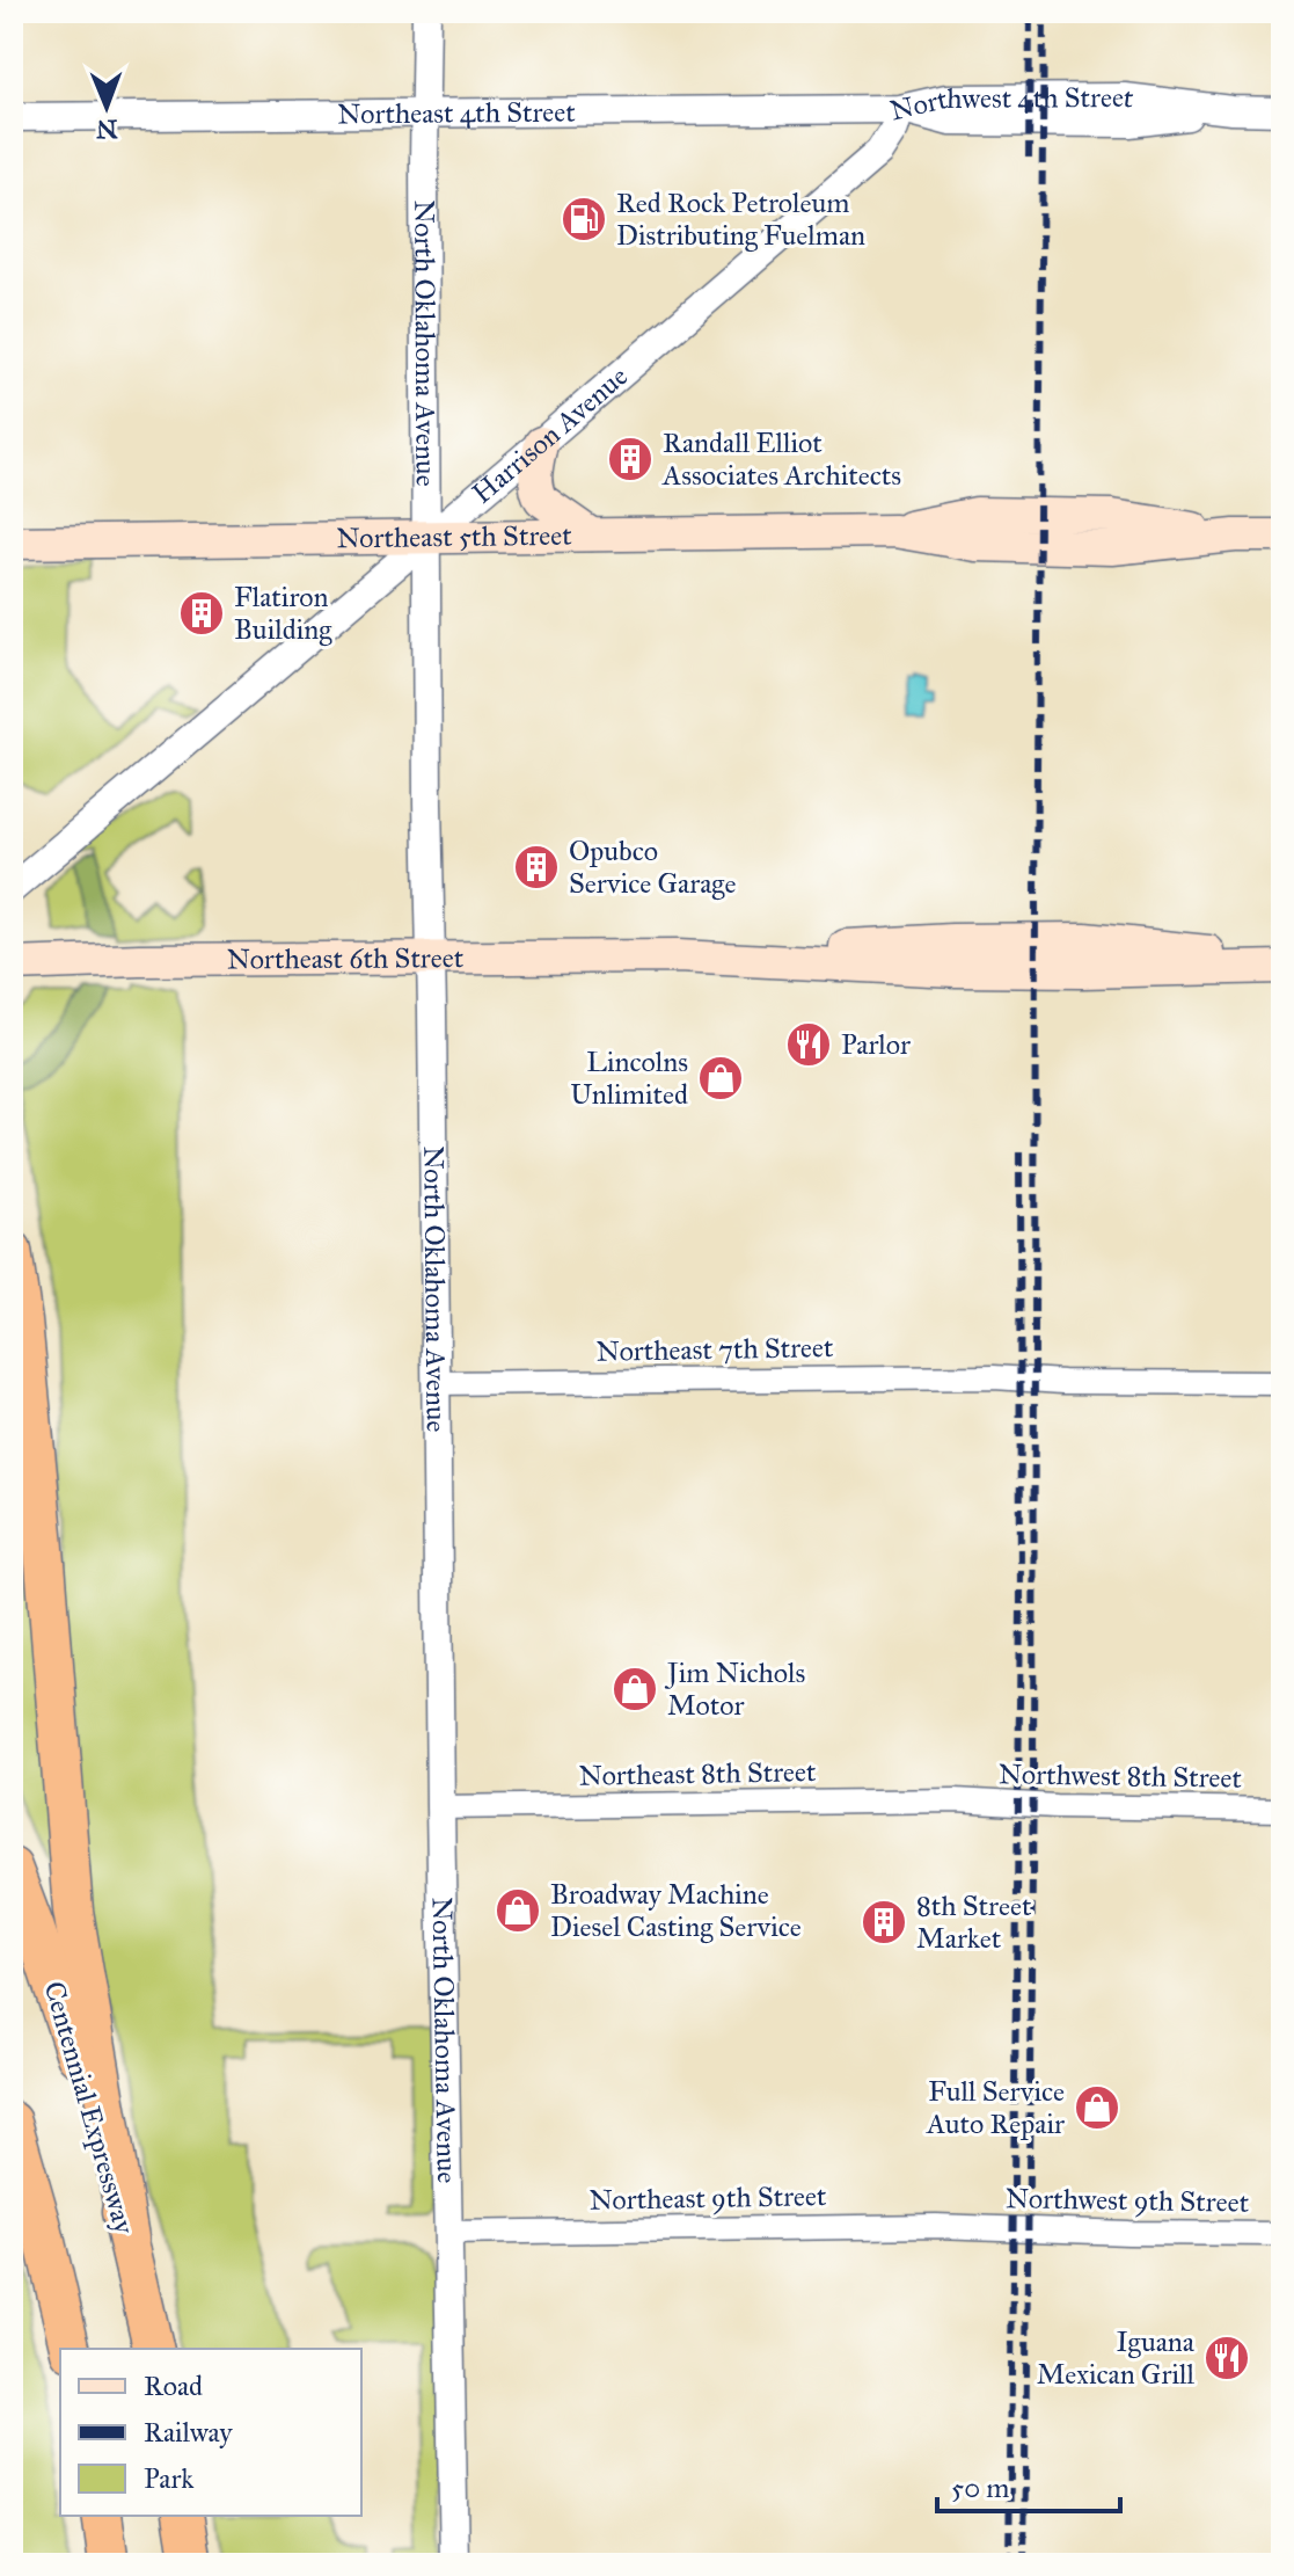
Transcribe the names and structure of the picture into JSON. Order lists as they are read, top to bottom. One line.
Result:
{"streets":{"highway":["Centennial Expressway"],"main road":["Northeast 5th Street","Northeast 6th Street"],"street":["Northwest 4th Street","Northeast 4th Street","North Oklahoma Avenue","Harrison Avenue","Northeast 7th Street","Northeast 8th Street","Northwest 8th Street","Northeast 9th Street","Northwest 9th Street"]},"crossings":[["Northwest 4th Street","Northeast 4th Street"],["Northwest 4th Street","Harrison Avenue"],["Northeast 4th Street","North Oklahoma Avenue"],["Northeast 4th Street","Harrison Avenue"],["North Oklahoma Avenue","Harrison Avenue"],["North Oklahoma Avenue","Northeast 5th Street"],["North Oklahoma Avenue","Northeast 6th Street"],["North Oklahoma Avenue","Northeast 7th Street"],["North Oklahoma Avenue","Northeast 8th Street"],["North Oklahoma Avenue","Northeast 9th Street"],["Harrison Avenue","Northeast 5th Street"],["Northeast 8th Street","Northwest 8th Street"],["Northeast 9th Street","Northwest 9th Street"]],"places":{"fuel station":["Red Rock Petroleum Distributing Fuelman"],"building":["Randall Elliot Associates Architects","Flatiron Building","Opubco Service Garage","8th Street Market"],"restaurant":["Parlor","Iguana Mexican Grill"],"shop":["Lincolns Unlimited","Jim Nichols Motor","Broadway Machine Diesel Casting Service","Full Service Auto Repair"]},"legend":["Road","Railway","Park"],"scale_bar":"50 m","north":"bottom"}
